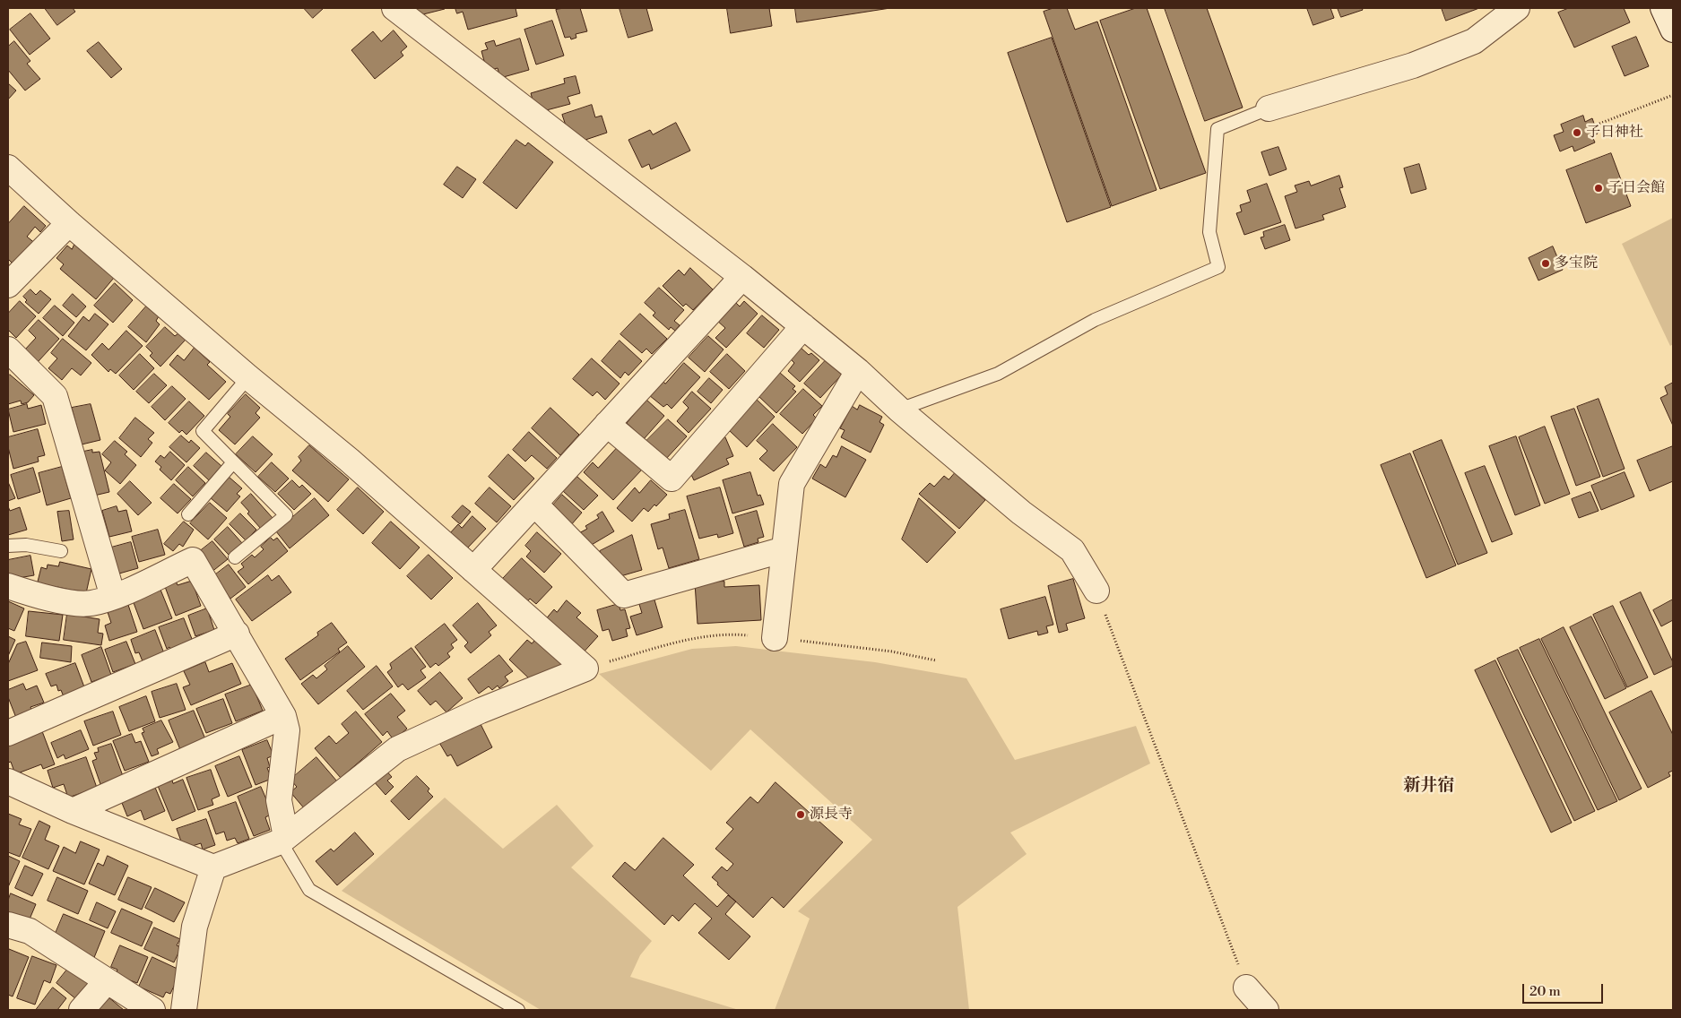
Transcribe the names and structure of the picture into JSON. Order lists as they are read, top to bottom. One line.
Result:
{"districts":["新井宿"],"places":["子日神社","子日会館","多宝院","源長寺"],"scale_bar":"20 m"}
